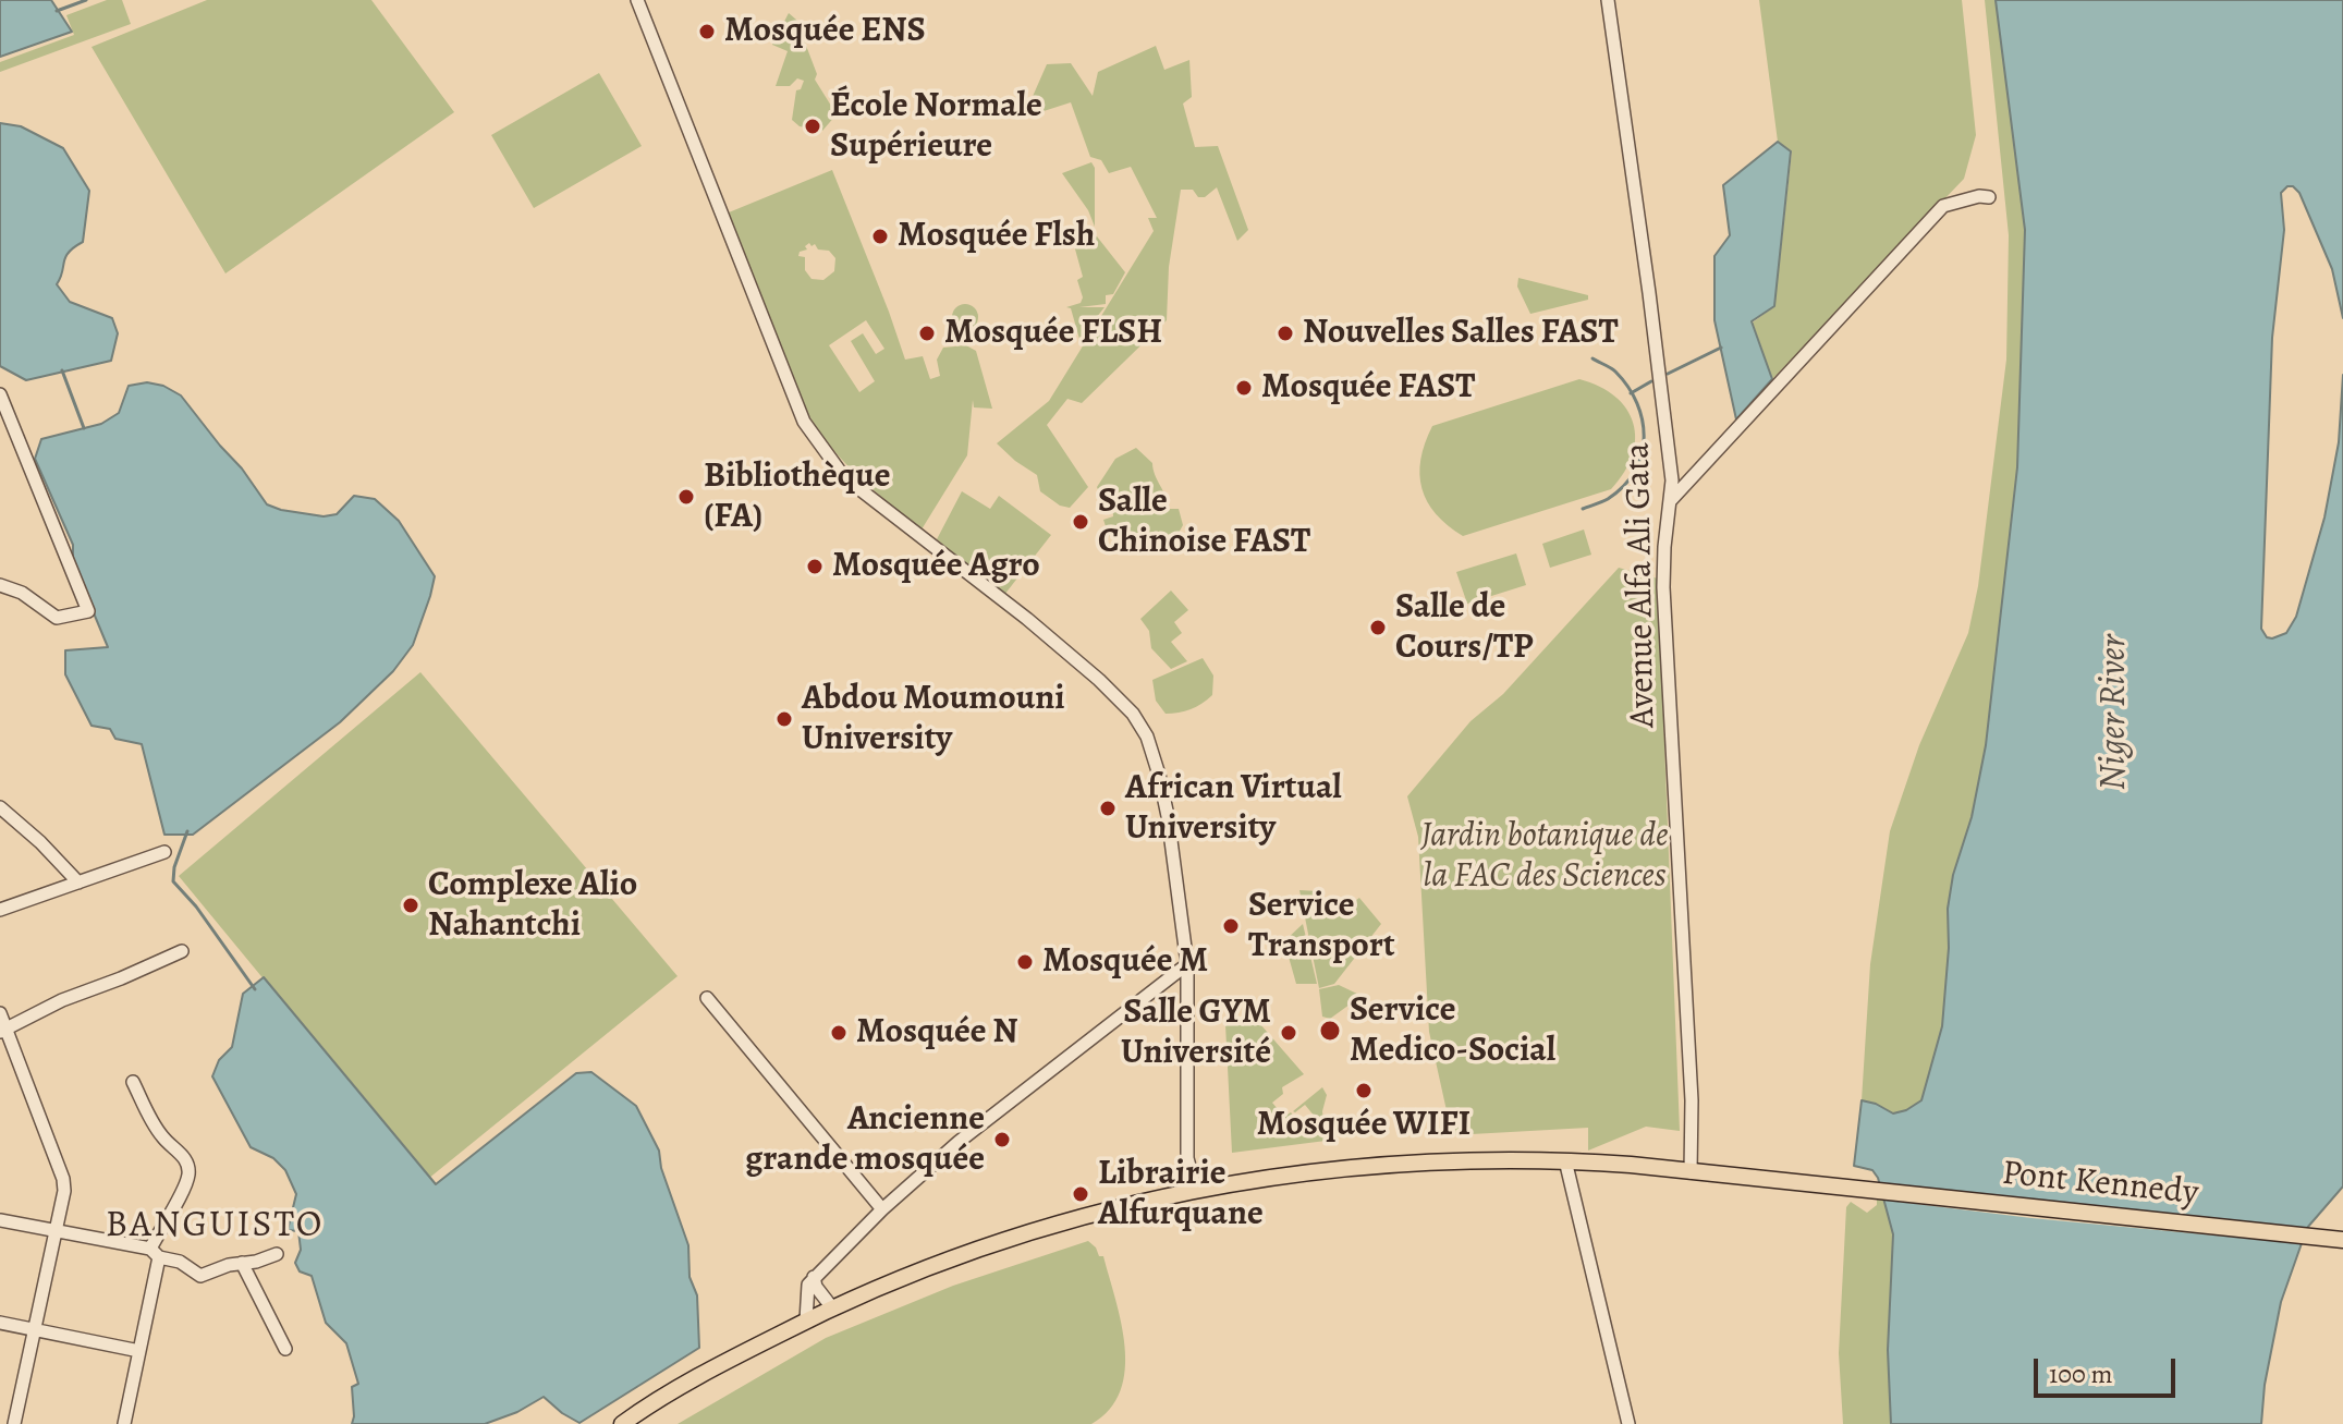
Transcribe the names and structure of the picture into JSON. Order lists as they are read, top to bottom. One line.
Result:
{"streets":{"main road":["Pont Kennedy"],"street":["Avenue Alfa Ali Gata"]},"crossings":[["Avenue Alfa Ali Gata","Pont Kennedy"]],"districts":["BANGUISTO"],"water":["Niger River"],"parks":["Jardin botanique de la FAC des Sciences"],"places":["Mosquée ENS","École Normale Supérieure","Mosquée Flsh","Mosquée FLSH","Nouvelles Salles FAST","Mosquée FAST","Bibliothèque (FA)","Salle Chinoise FAST","Mosquée Agro","Salle de Cours/TP","Abdou Moumouni University","African Virtual University","Complexe Alio Nahantchi","Service Transport","Mosquée M","Service Medico-Social","Mosquée N","Salle GYM Université","Mosquée WIFI","Ancienne grande mosquée","Librairie Alfurquane"],"scale_bar":"100 m"}
